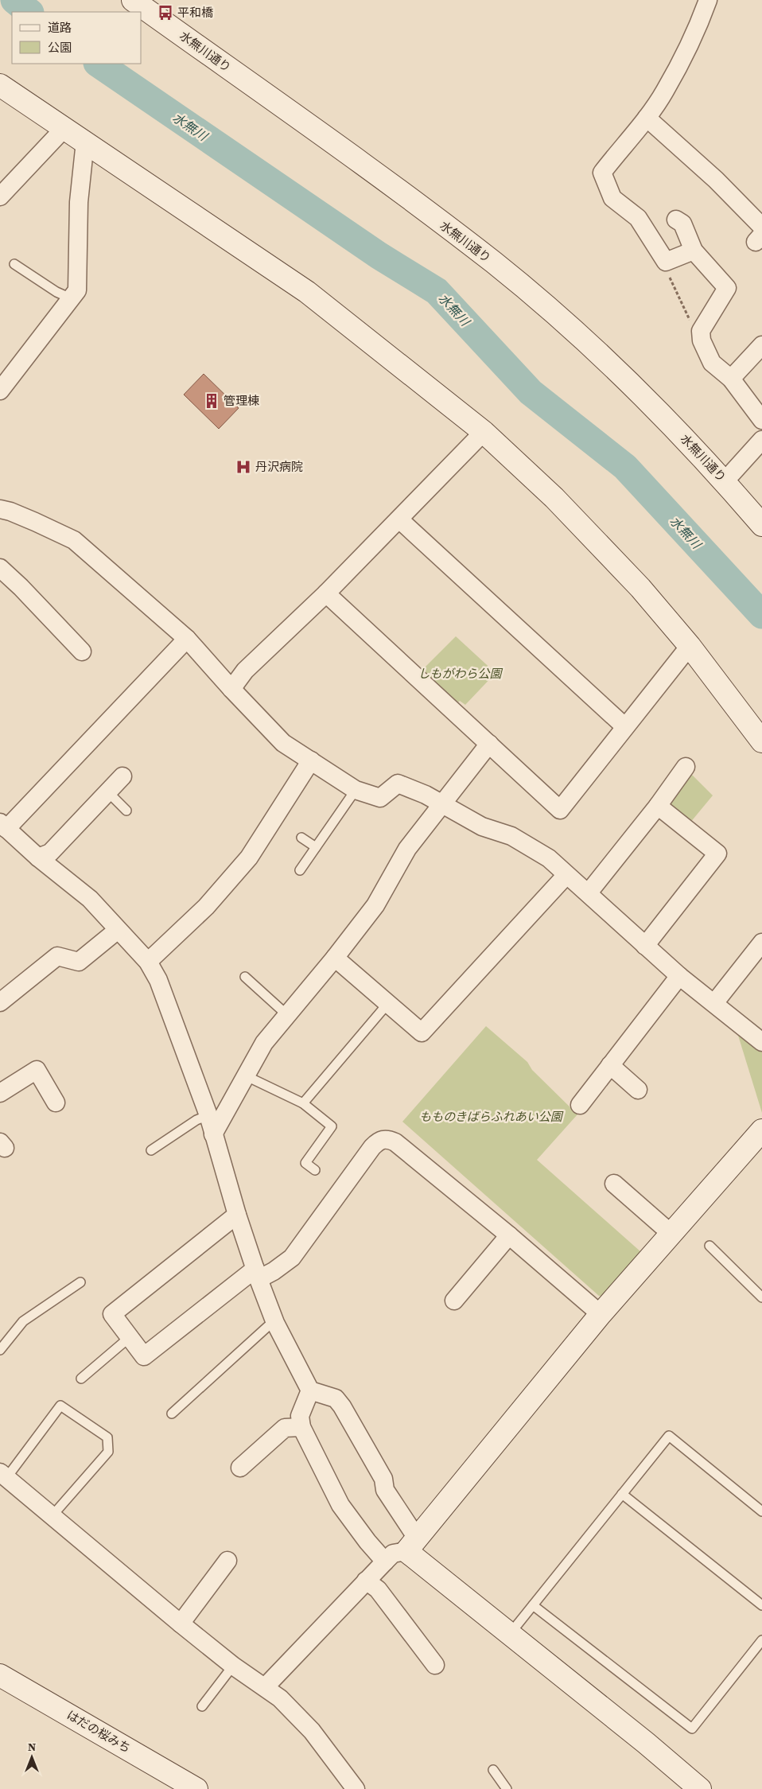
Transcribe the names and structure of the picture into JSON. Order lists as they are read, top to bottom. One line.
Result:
{"streets":{"street":["水無川通り","はだの桜みち"]},"water":["水無川"],"parks":["しもがわら公園","もものきばらふれあい公園"],"places":{"bus stop":["平和橋"],"building":["管理棟"],"hospital":["丹沢病院"]},"legend":["道路","公園"],"north":"top"}
